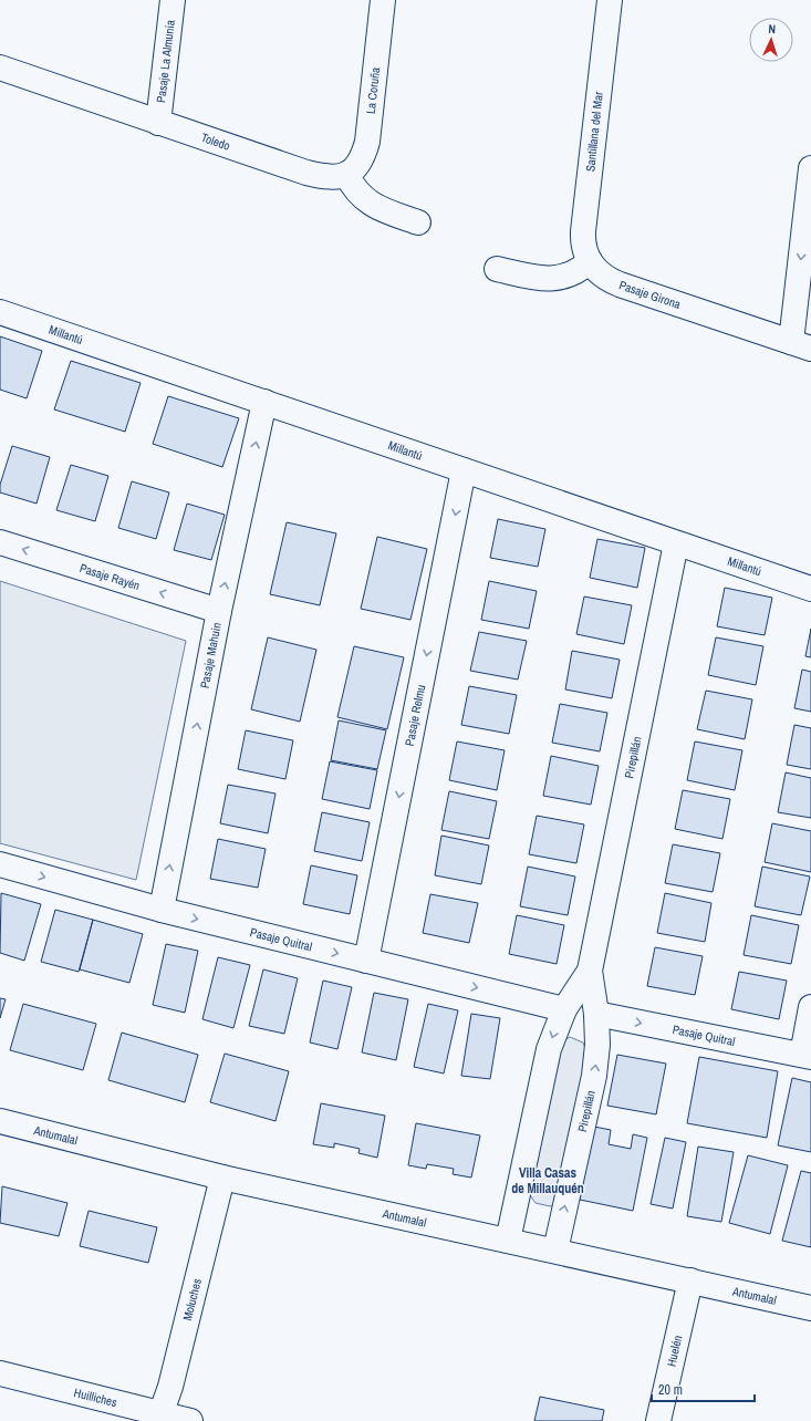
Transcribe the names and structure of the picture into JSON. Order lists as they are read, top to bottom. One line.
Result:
{"streets":{"street":["Pasaje La Almunia","La Coruña","Santillana del Mar","Toledo","Pasaje Girona","Millantú","Pasaje Rayén","Pasaje Mahuin","Pasaje Relmu","Pirepillán","Pasaje Quitral","Antumalal","Moluches","Huelén","Huilliches"]},"crossings":[["Pasaje La Almunia","Toledo"],["La Coruña","Toledo"],["Santillana del Mar","Pasaje Girona"],["Millantú","Pasaje Mahuin"],["Millantú","Pasaje Relmu"],["Millantú","Pirepillán"],["Pasaje Rayén","Pasaje Mahuin"],["Pasaje Mahuin","Pasaje Quitral"],["Pasaje Relmu","Pasaje Quitral"],["Pirepillán","Pasaje Quitral"],["Pirepillán","Antumalal"],["Antumalal","Moluches"],["Antumalal","Huelén"],["Moluches","Huilliches"]],"one_way":["Pasaje Rayén","Pasaje Mahuin","Pasaje Relmu","Pasaje Quitral"],"districts":["Villa Casas de Millauquén"],"scale_bar":"20 m","north":"top"}
